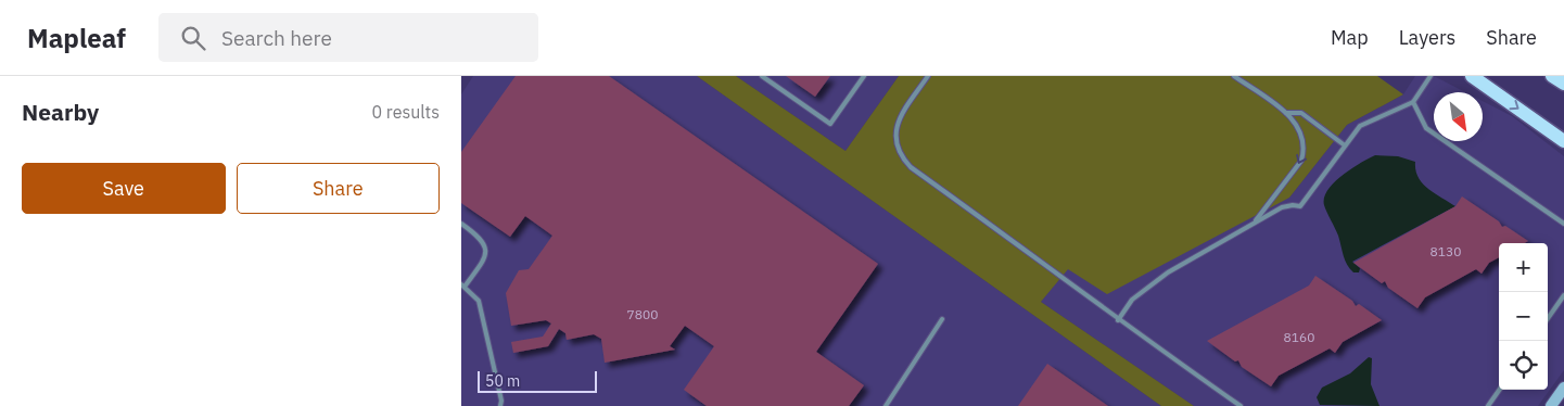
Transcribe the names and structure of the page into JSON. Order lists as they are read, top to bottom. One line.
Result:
{"house_numbers":["8130","7800","8160"],"scale_bar":"50 m","north":"bottom right","page":{"header":"Mapleaf","search":"Search here","nav":["Map","Layers","Share"],"heading":["Nearby","0 results"],"buttons":["Save","Share"],"map_buttons":["+","−"],"scale":"50 m"}}
